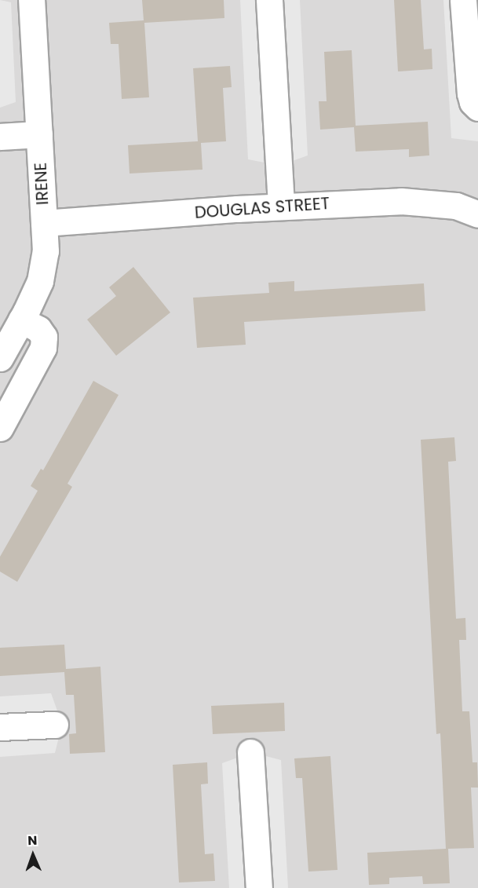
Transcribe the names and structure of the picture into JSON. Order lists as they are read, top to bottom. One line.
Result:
{"streets":{"street":["IRENE","DOUGLAS STREET"]},"crossings":[["IRENE","DOUGLAS STREET"]],"north":"top"}
